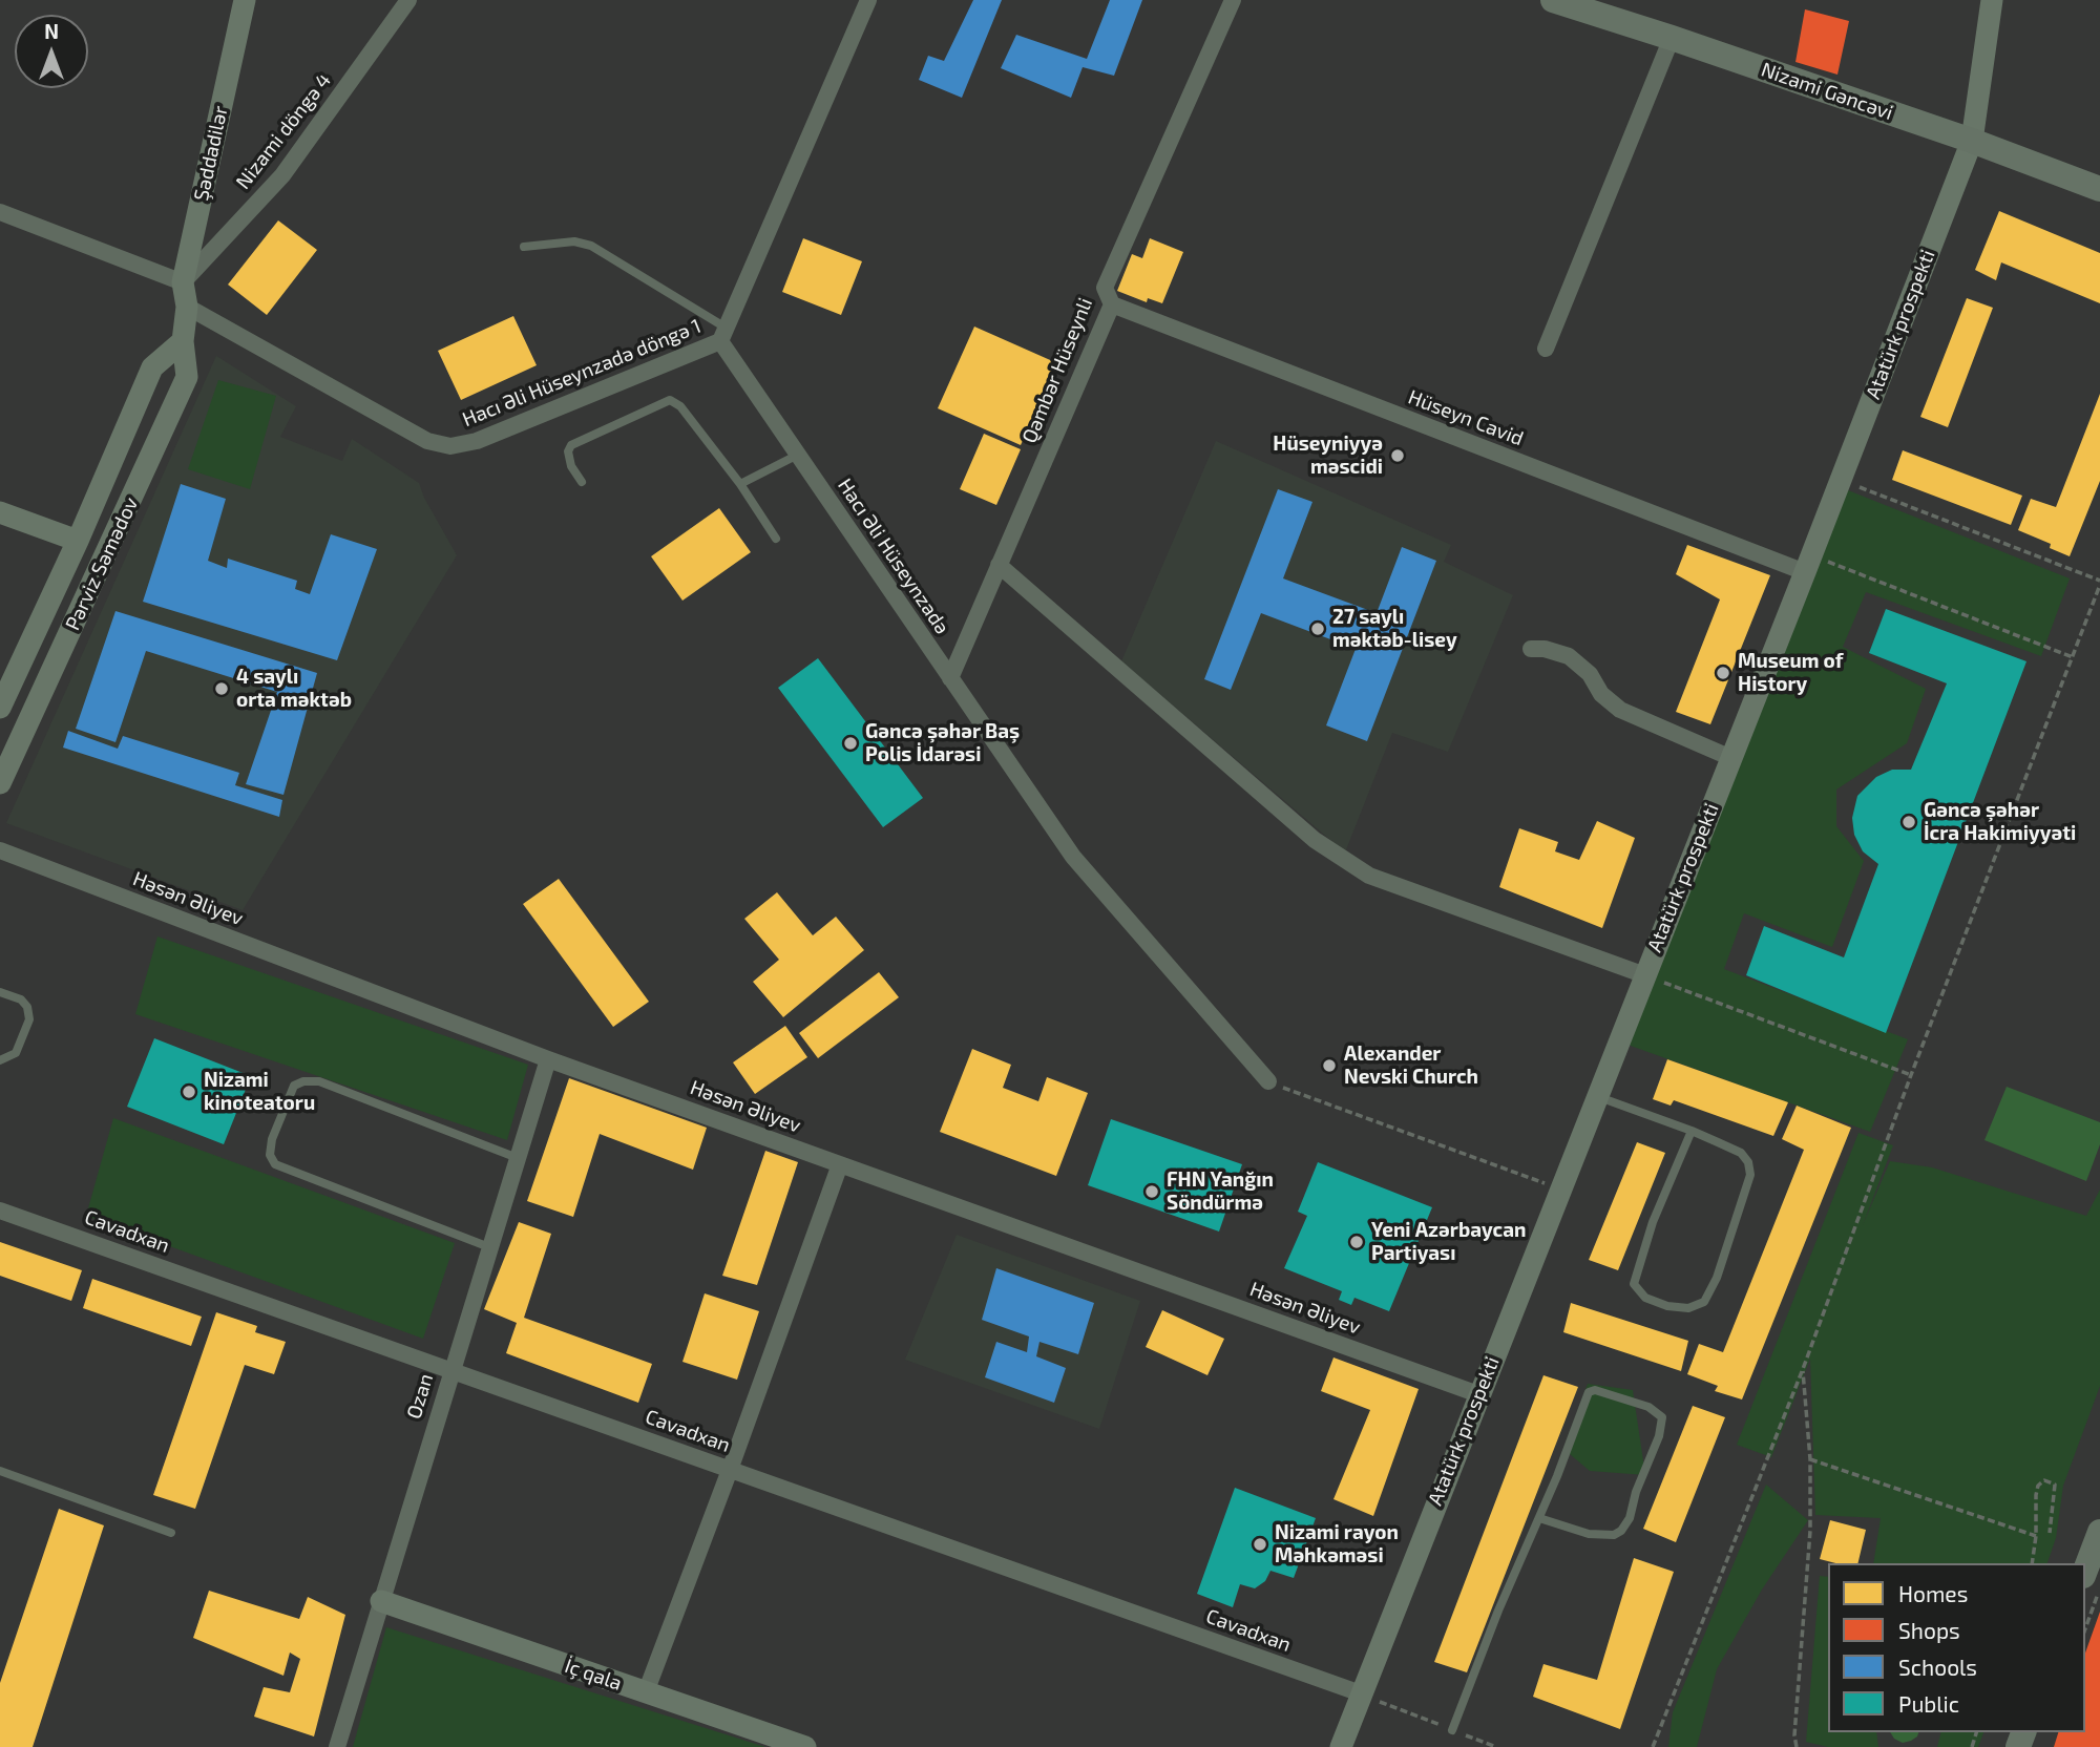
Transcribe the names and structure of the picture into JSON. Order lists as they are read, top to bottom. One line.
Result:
{"streets":{"main road":["Nizami Gəncəvi","Şəddadilər","Atatürk prospekti","Pərviz Səmədov","İç qala"],"street":["Nizami döngə 4","Qəmbər Hüseynli","Hacı Əli Hüseynzadə döngə 1","Hüseyn Cavid","Hacı Əli Hüseynzadə","Həsən Əliyev","Cavadxan","Ozan"]},"crossings":[["Nizami Gəncəvi","Atatürk prospekti"],["Nizami döngə 4","Şəddadilər"],["Şəddadilər","Hacı Əli Hüseynzadə döngə 1"],["Şəddadilər","Pərviz Səmədov"],["Atatürk prospekti","Hüseyn Cavid"],["Atatürk prospekti","Həsən Əliyev"],["Atatürk prospekti","Cavadxan"],["Qəmbər Hüseynli","Hüseyn Cavid"],["Qəmbər Hüseynli","Hacı Əli Hüseynzadə"],["Hacı Əli Hüseynzadə döngə 1","Hacı Əli Hüseynzadə"],["Hacı Əli Hüseynzadə döngə 1","Pərviz Səmədov"],["Həsən Əliyev","Ozan"],["Cavadxan","Ozan"],["Ozan","İç qala"]],"places":["Hüseyniyyə məscidi","27 saylı məktəb-lisey","Museum of History","4 saylı orta məktəb","Gəncə şəhər Baş Polis İdarəsi","Gəncə şəhər İcra Hakimiyyəti","Alexander Nevski Church","Nizami kinoteatoru","FHN Yanğın Söndürmə","Yeni Azərbaycan Partiyası","Nizami rayon Məhkəməsi"],"legend":["Homes","Shops","Schools","Public"],"north":"top"}
